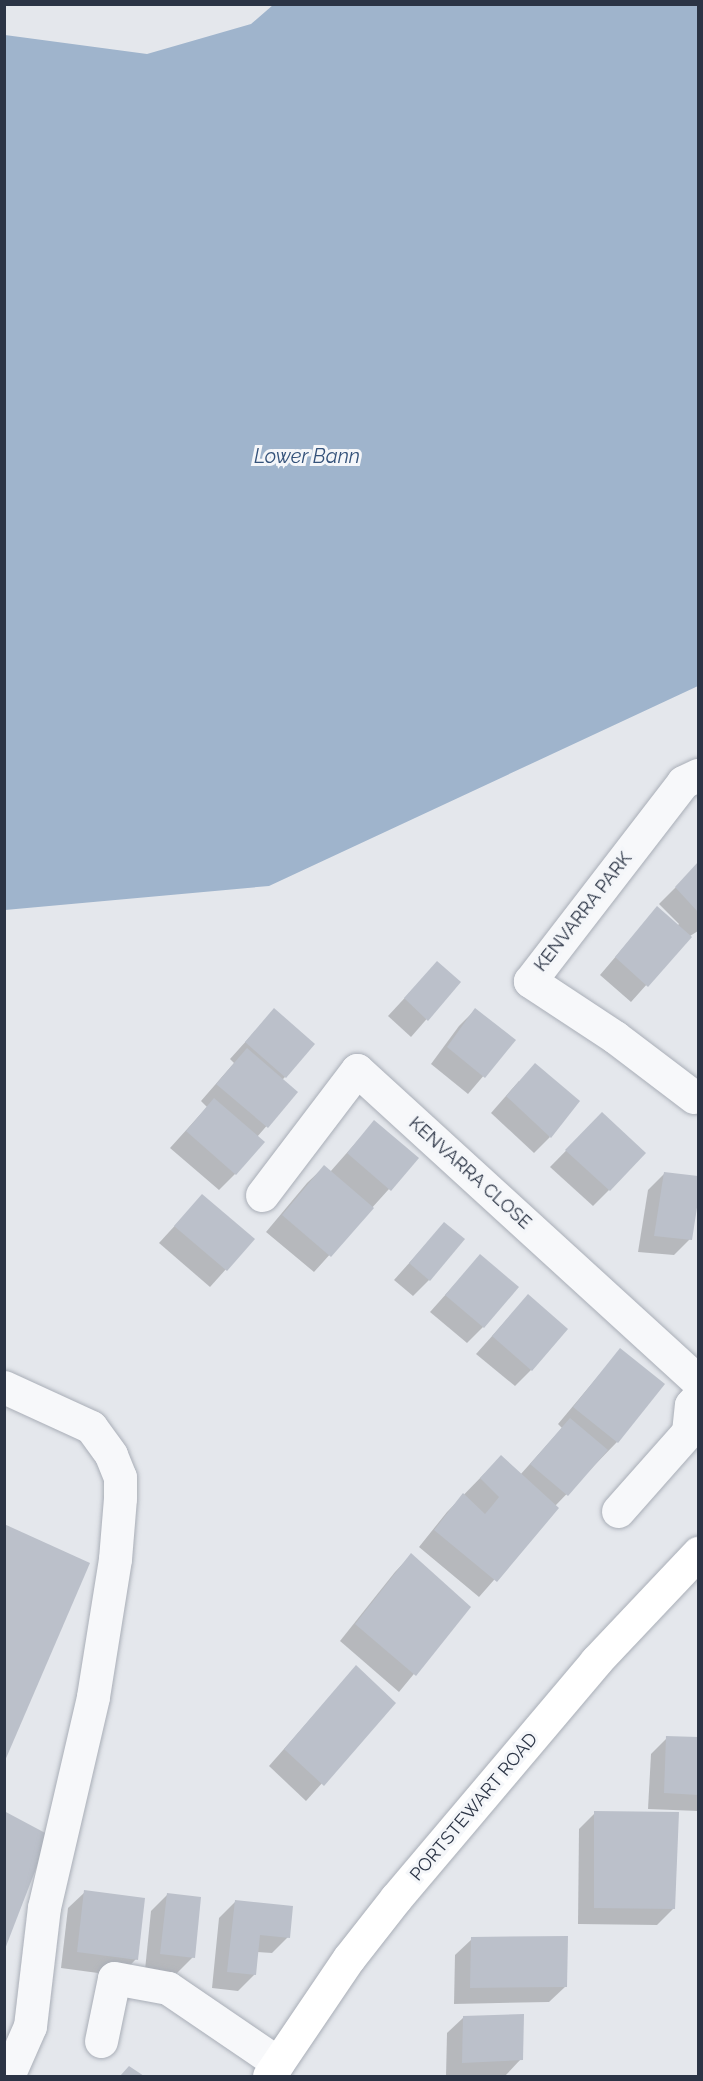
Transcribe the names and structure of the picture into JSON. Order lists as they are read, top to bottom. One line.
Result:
{"streets":{"main road":["PORTSTEWART ROAD"],"street":["KENVARRA PARK","KENVARRA CLOSE"]},"water":["Lower Bann"]}
